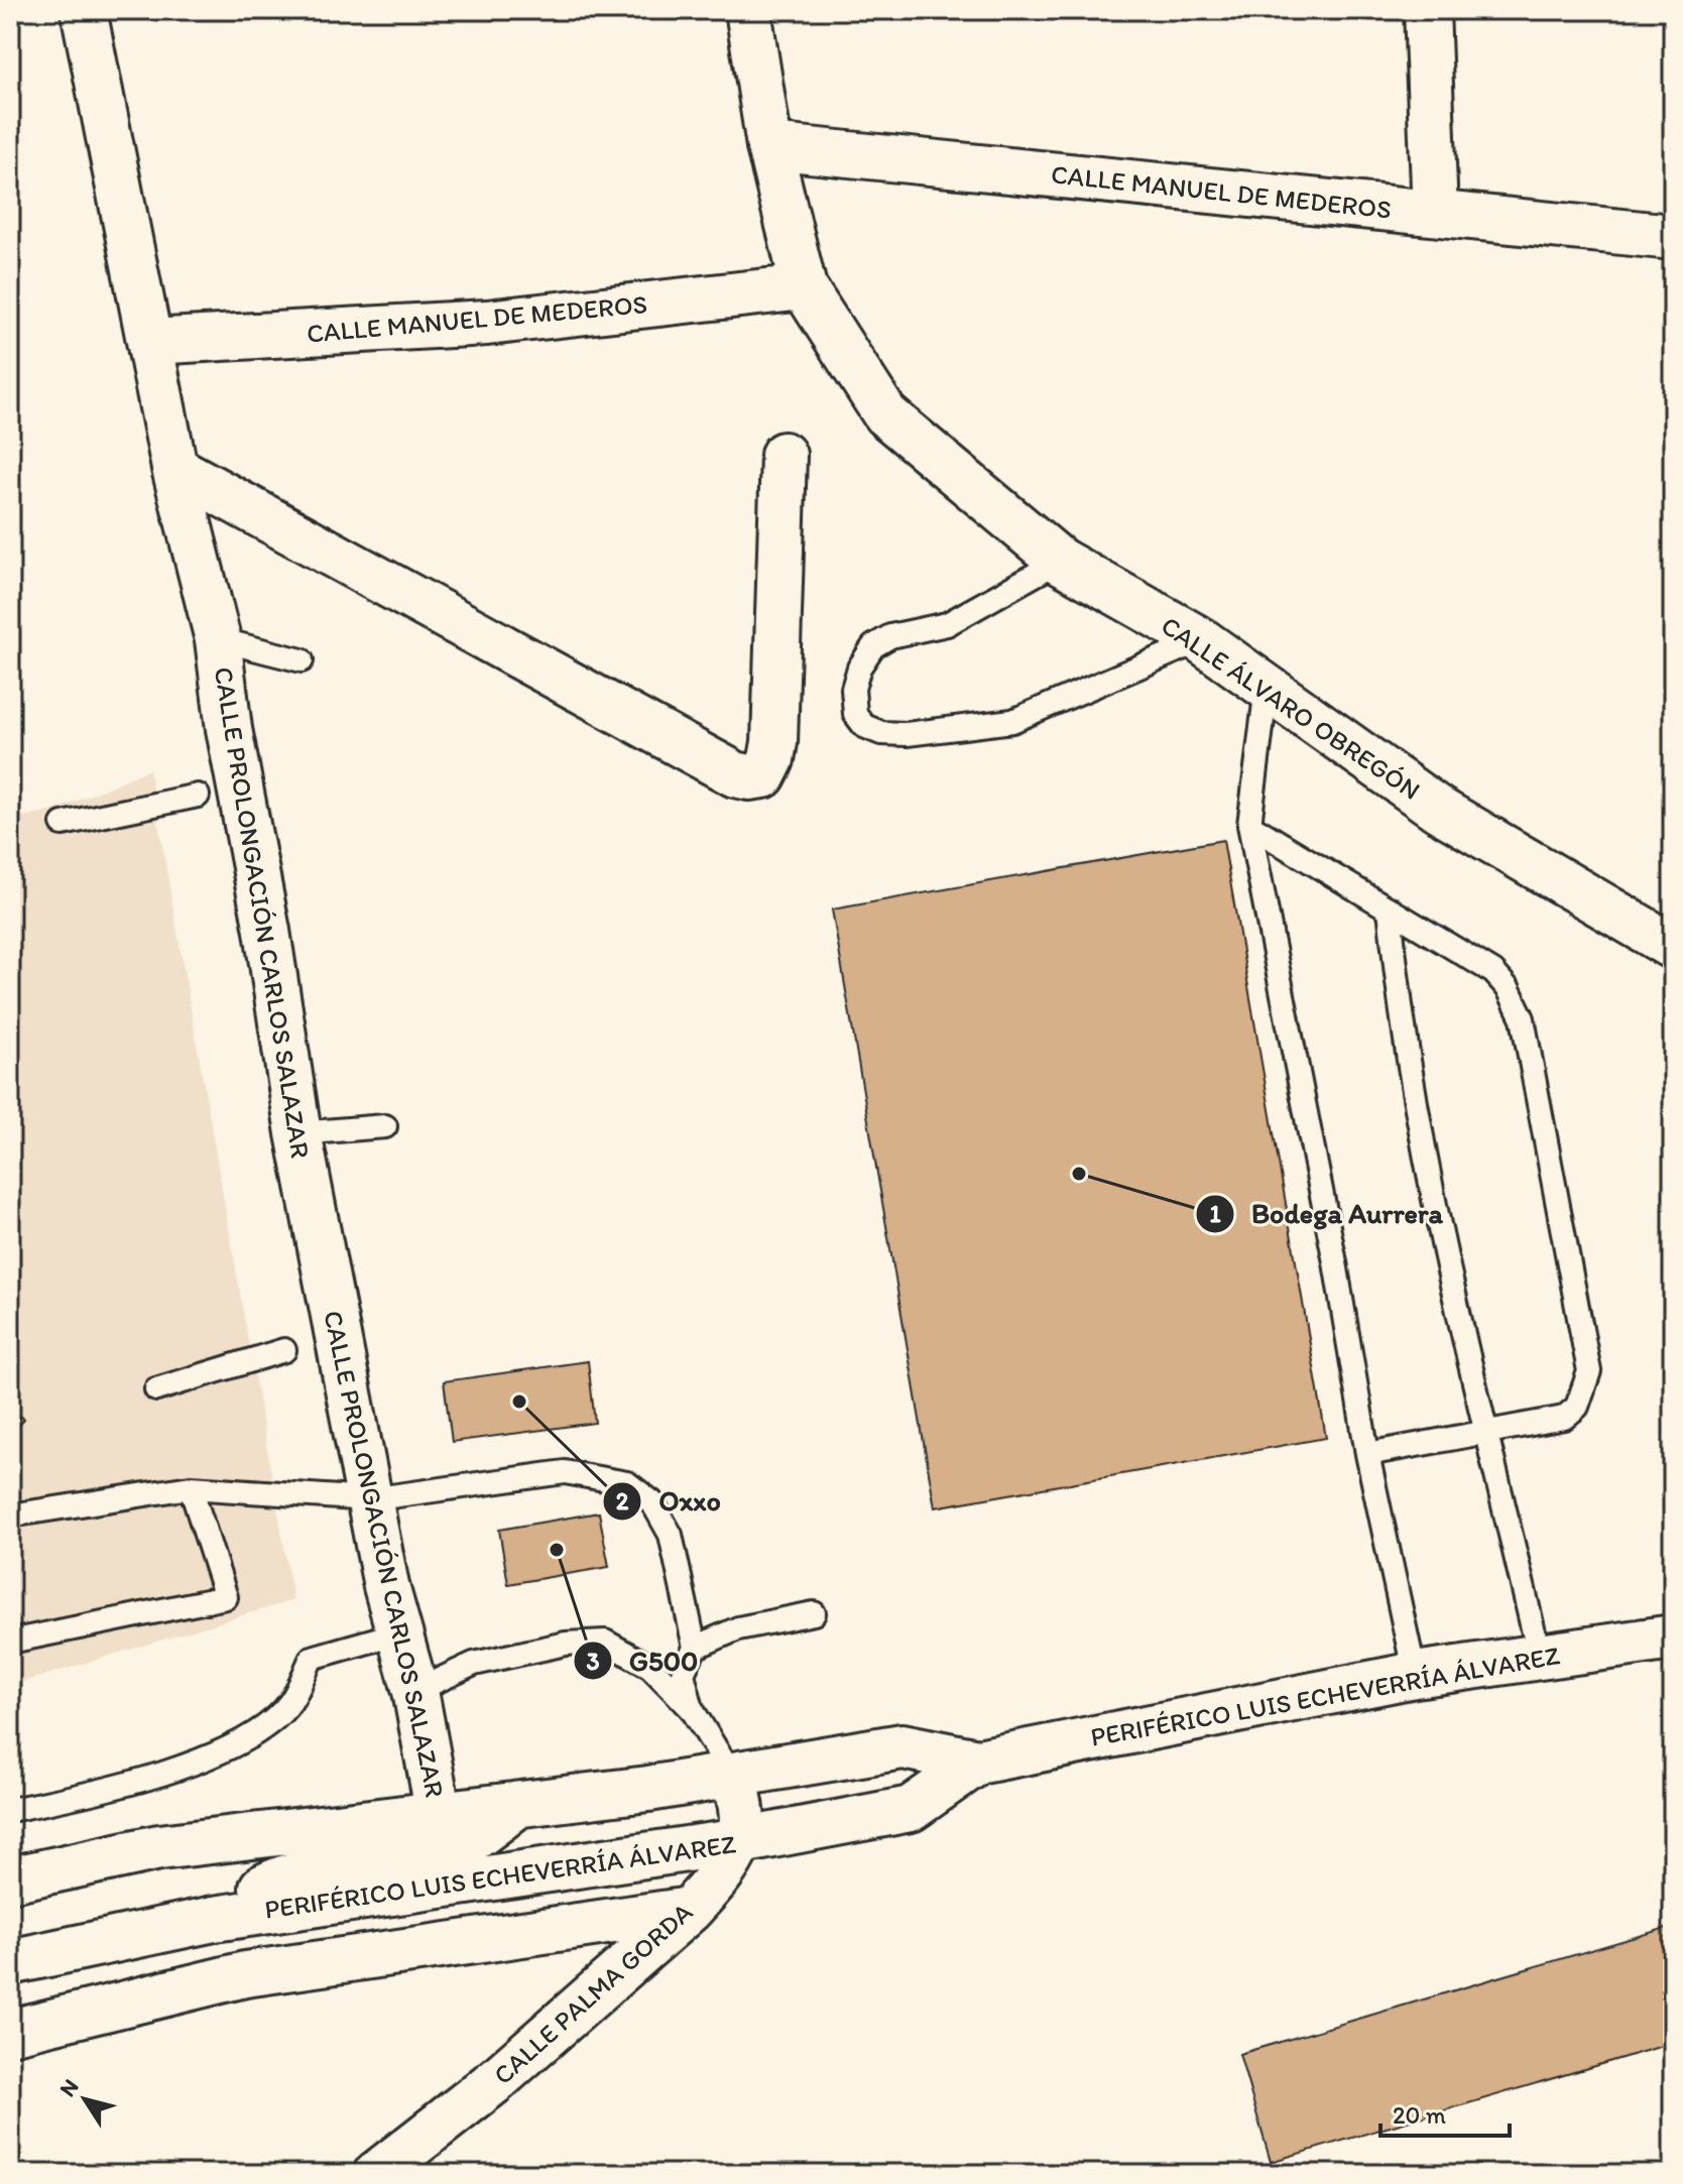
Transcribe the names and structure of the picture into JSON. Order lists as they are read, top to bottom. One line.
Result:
{"streets":{"street":["CALLE MANUEL DE MEDEROS","CALLE ÁLVARO OBREGÓN","CALLE PROLONGACIÓN CARLOS SALAZAR","PERIFÉRICO LUIS ECHEVERRÍA ÁLVAREZ","CALLE PALMA GORDA"]},"crossings":[["CALLE MANUEL DE MEDEROS","CALLE ÁLVARO OBREGÓN"],["CALLE MANUEL DE MEDEROS","CALLE PROLONGACIÓN CARLOS SALAZAR"],["CALLE PROLONGACIÓN CARLOS SALAZAR","PERIFÉRICO LUIS ECHEVERRÍA ÁLVAREZ"],["PERIFÉRICO LUIS ECHEVERRÍA ÁLVAREZ","CALLE PALMA GORDA"]],"places":["Bodega Aurrera","Oxxo","G500"],"scale_bar":"20 m","north":"top left"}
